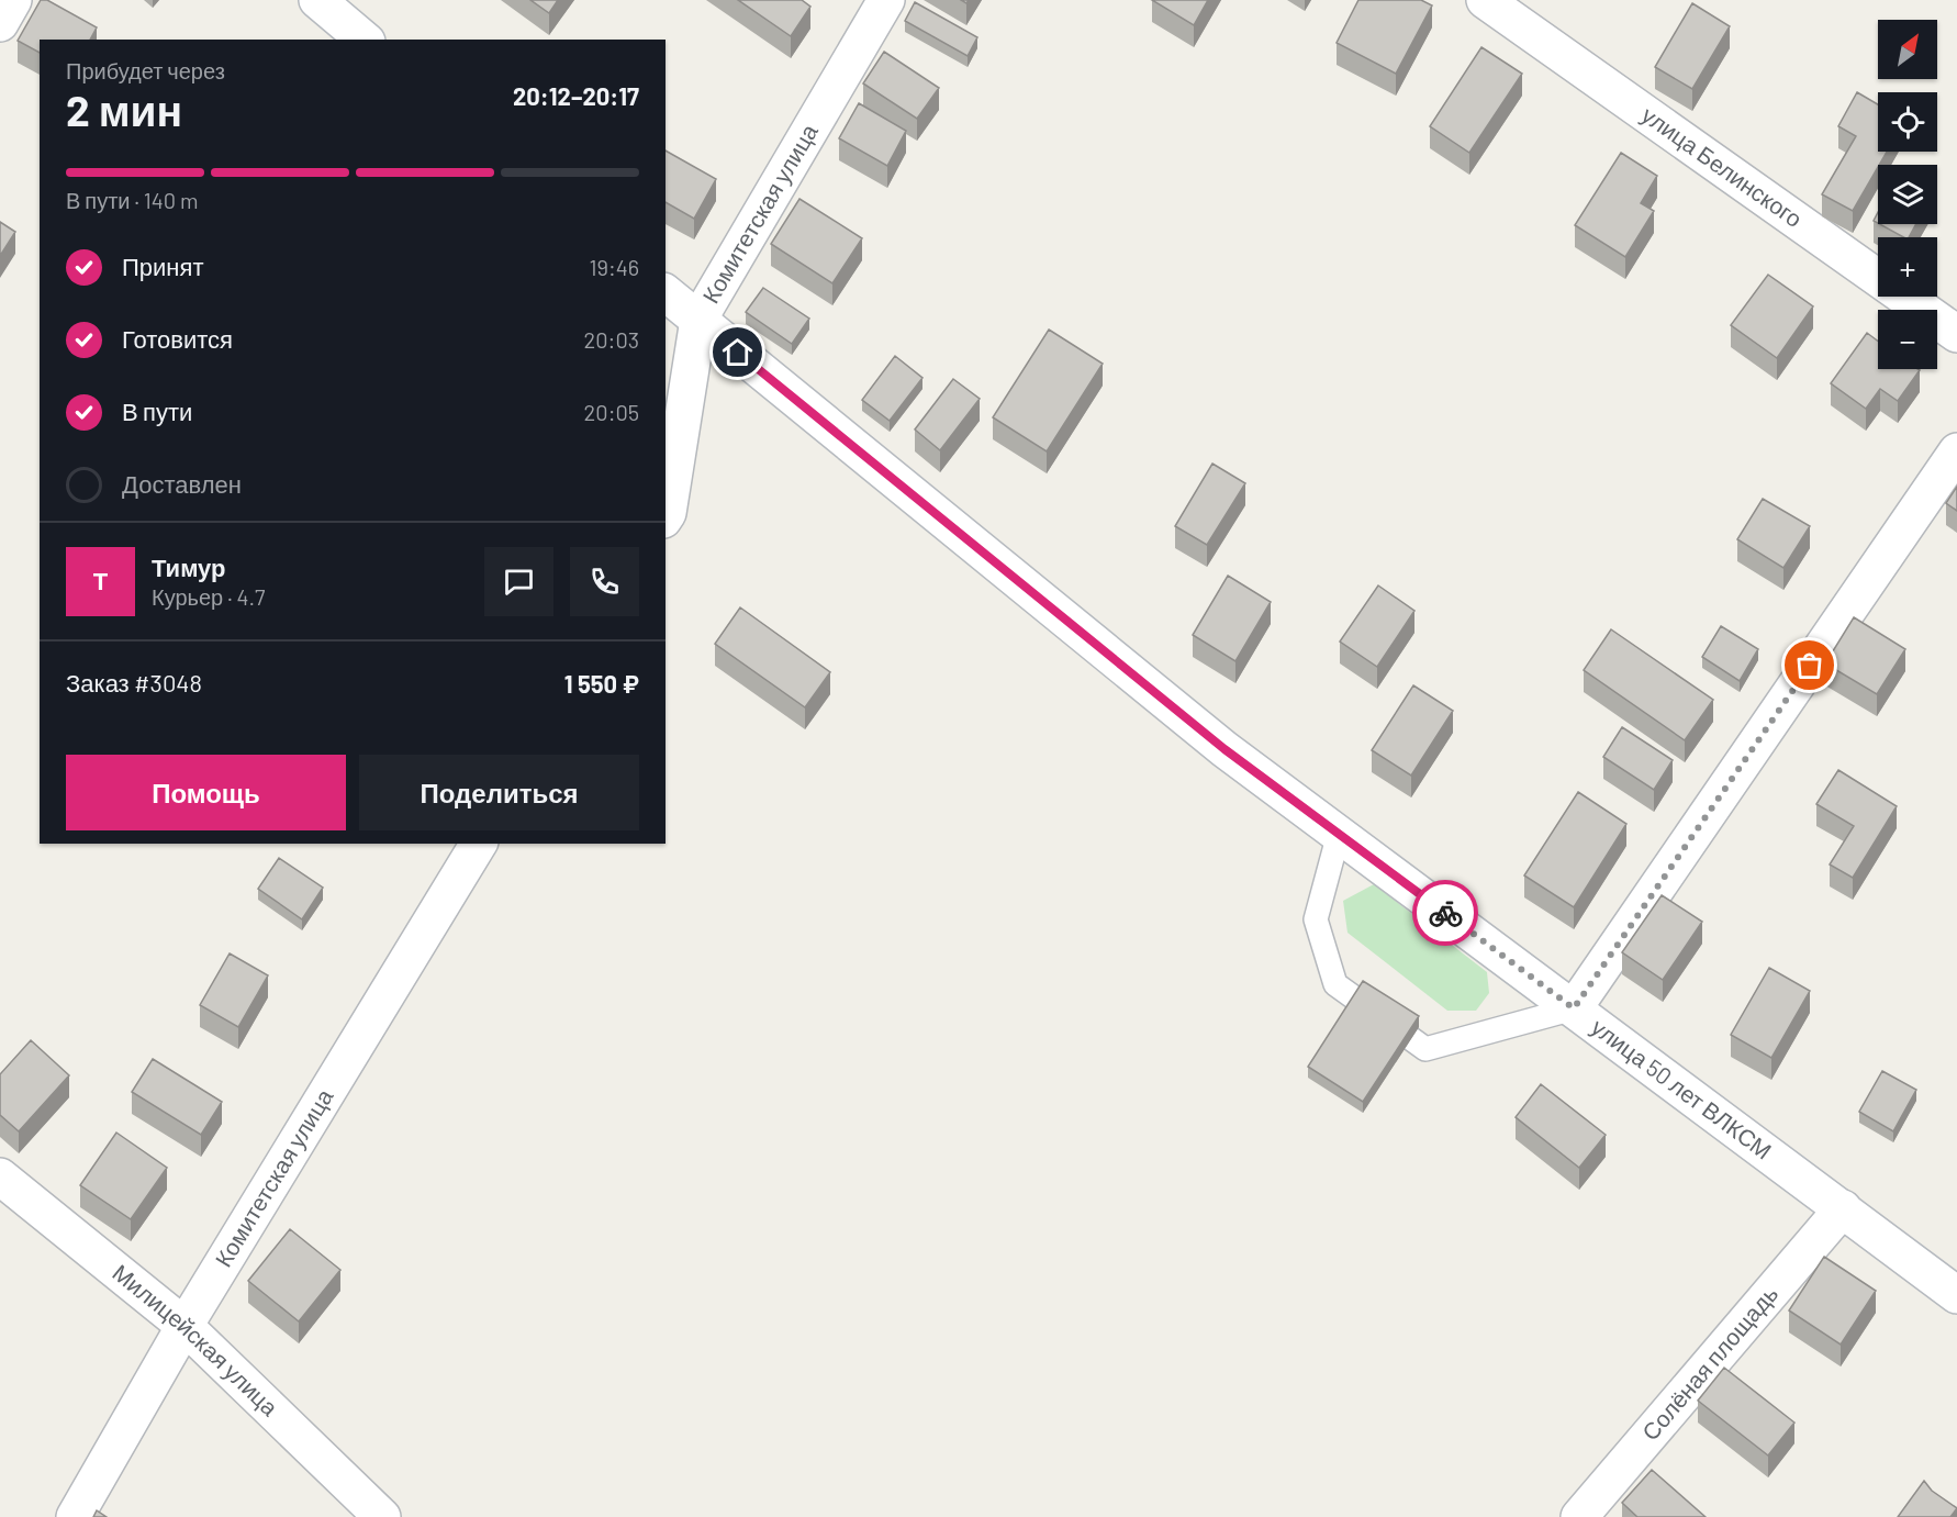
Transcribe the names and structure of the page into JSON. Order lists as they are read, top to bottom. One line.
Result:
{"streets":{"street":["улица Белинского","Комитетская улица","улица 50 лет ВЛКСМ","Милицейская улица","Солёная площадь"]},"crossings":[["Комитетская улица","улица 50 лет ВЛКСМ"],["Комитетская улица","Милицейская улица"],["улица 50 лет ВЛКСМ","Солёная площадь"]],"north":"top right","page":{"map_buttons":["+","−"],"heading":["2 мин","Прибудет через","20:12–20:17"],"panel":["Тимур","Курьер · 4.7","Заказ #3048","1 550 ₽"],"bar":"В пути · 140 m","list":[["Принят","19:46"],["Готовится","20:03"],["В пути","20:05"],"Доставлен"],"round":"Т","buttons":["Помощь","Поделиться"]}}
